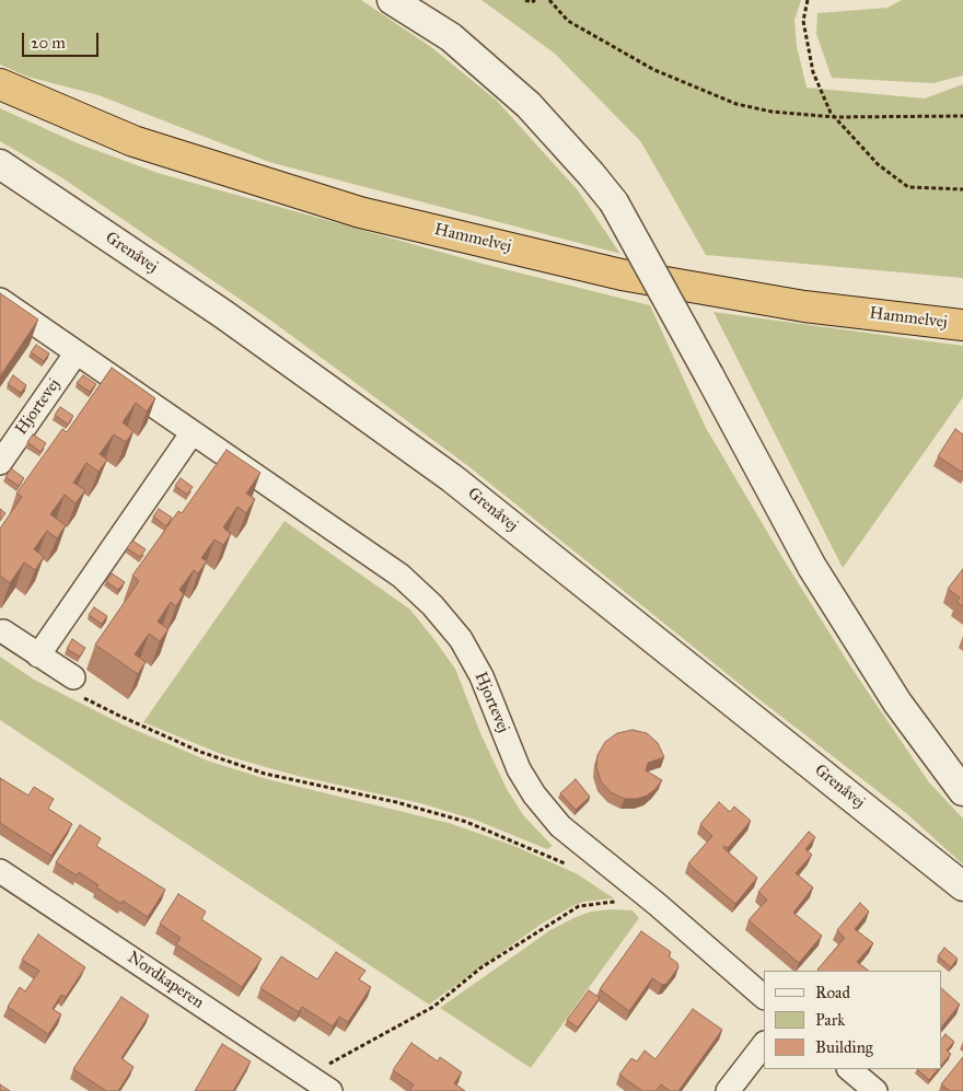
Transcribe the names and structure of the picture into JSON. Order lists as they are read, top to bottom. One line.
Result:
{"streets":{"highway":["Hammelvej"],"street":["Grenåvej","Hjortevej","Nordkaperen"]},"legend":["Road","Park","Building"],"scale_bar":"20 m"}
